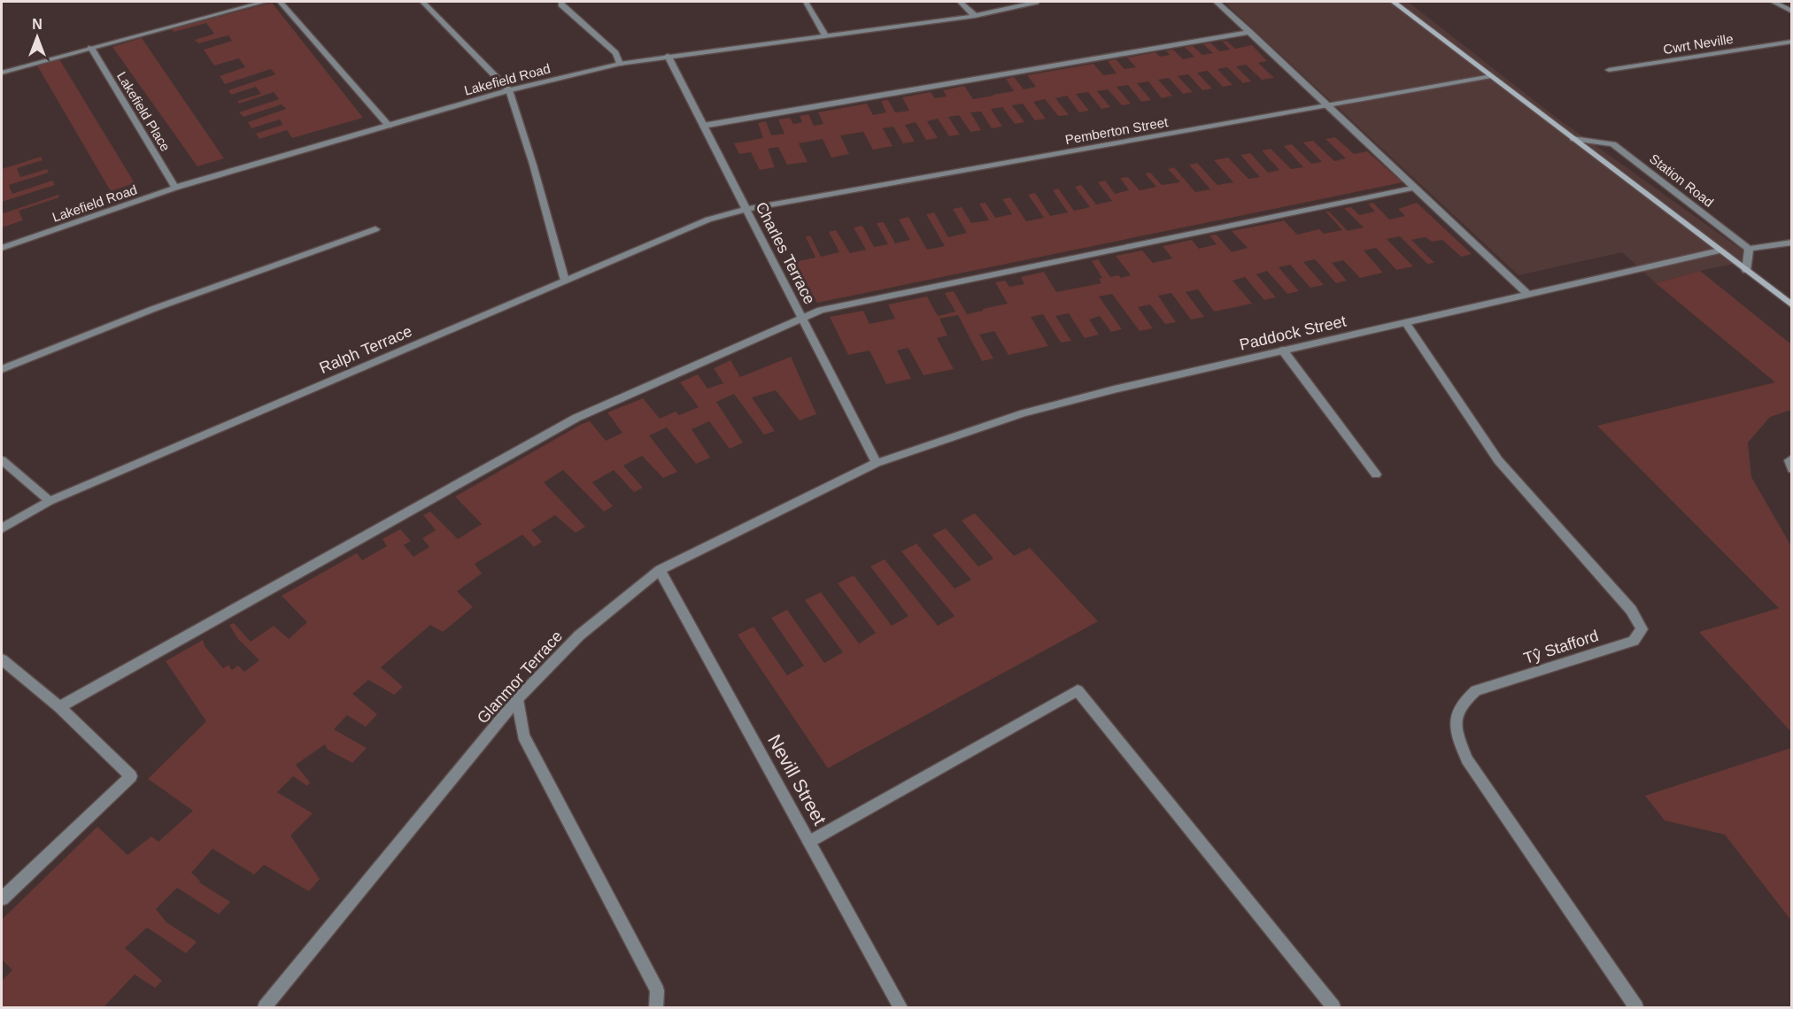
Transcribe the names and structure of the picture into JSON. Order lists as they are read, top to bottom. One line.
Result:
{"streets":{"main road":["Station Road"],"street":["Cwrt Neville","Lakefield Road","Lakefield Place","Pemberton Street","Charles Terrace","Paddock Street","Ralph Terrace","Tŷ Stafford","Glanmor Terrace","Nevill Street"]},"crossings":[["Lakefield Road","Lakefield Place"],["Lakefield Road","Charles Terrace"],["Pemberton Street","Station Road"],["Pemberton Street","Charles Terrace"],["Pemberton Street","Ralph Terrace"],["Station Road","Paddock Street"],["Charles Terrace","Paddock Street"],["Charles Terrace","Ralph Terrace"],["Charles Terrace","Glanmor Terrace"],["Paddock Street","Tŷ Stafford"],["Paddock Street","Glanmor Terrace"],["Glanmor Terrace","Nevill Street"]],"north":"top"}
